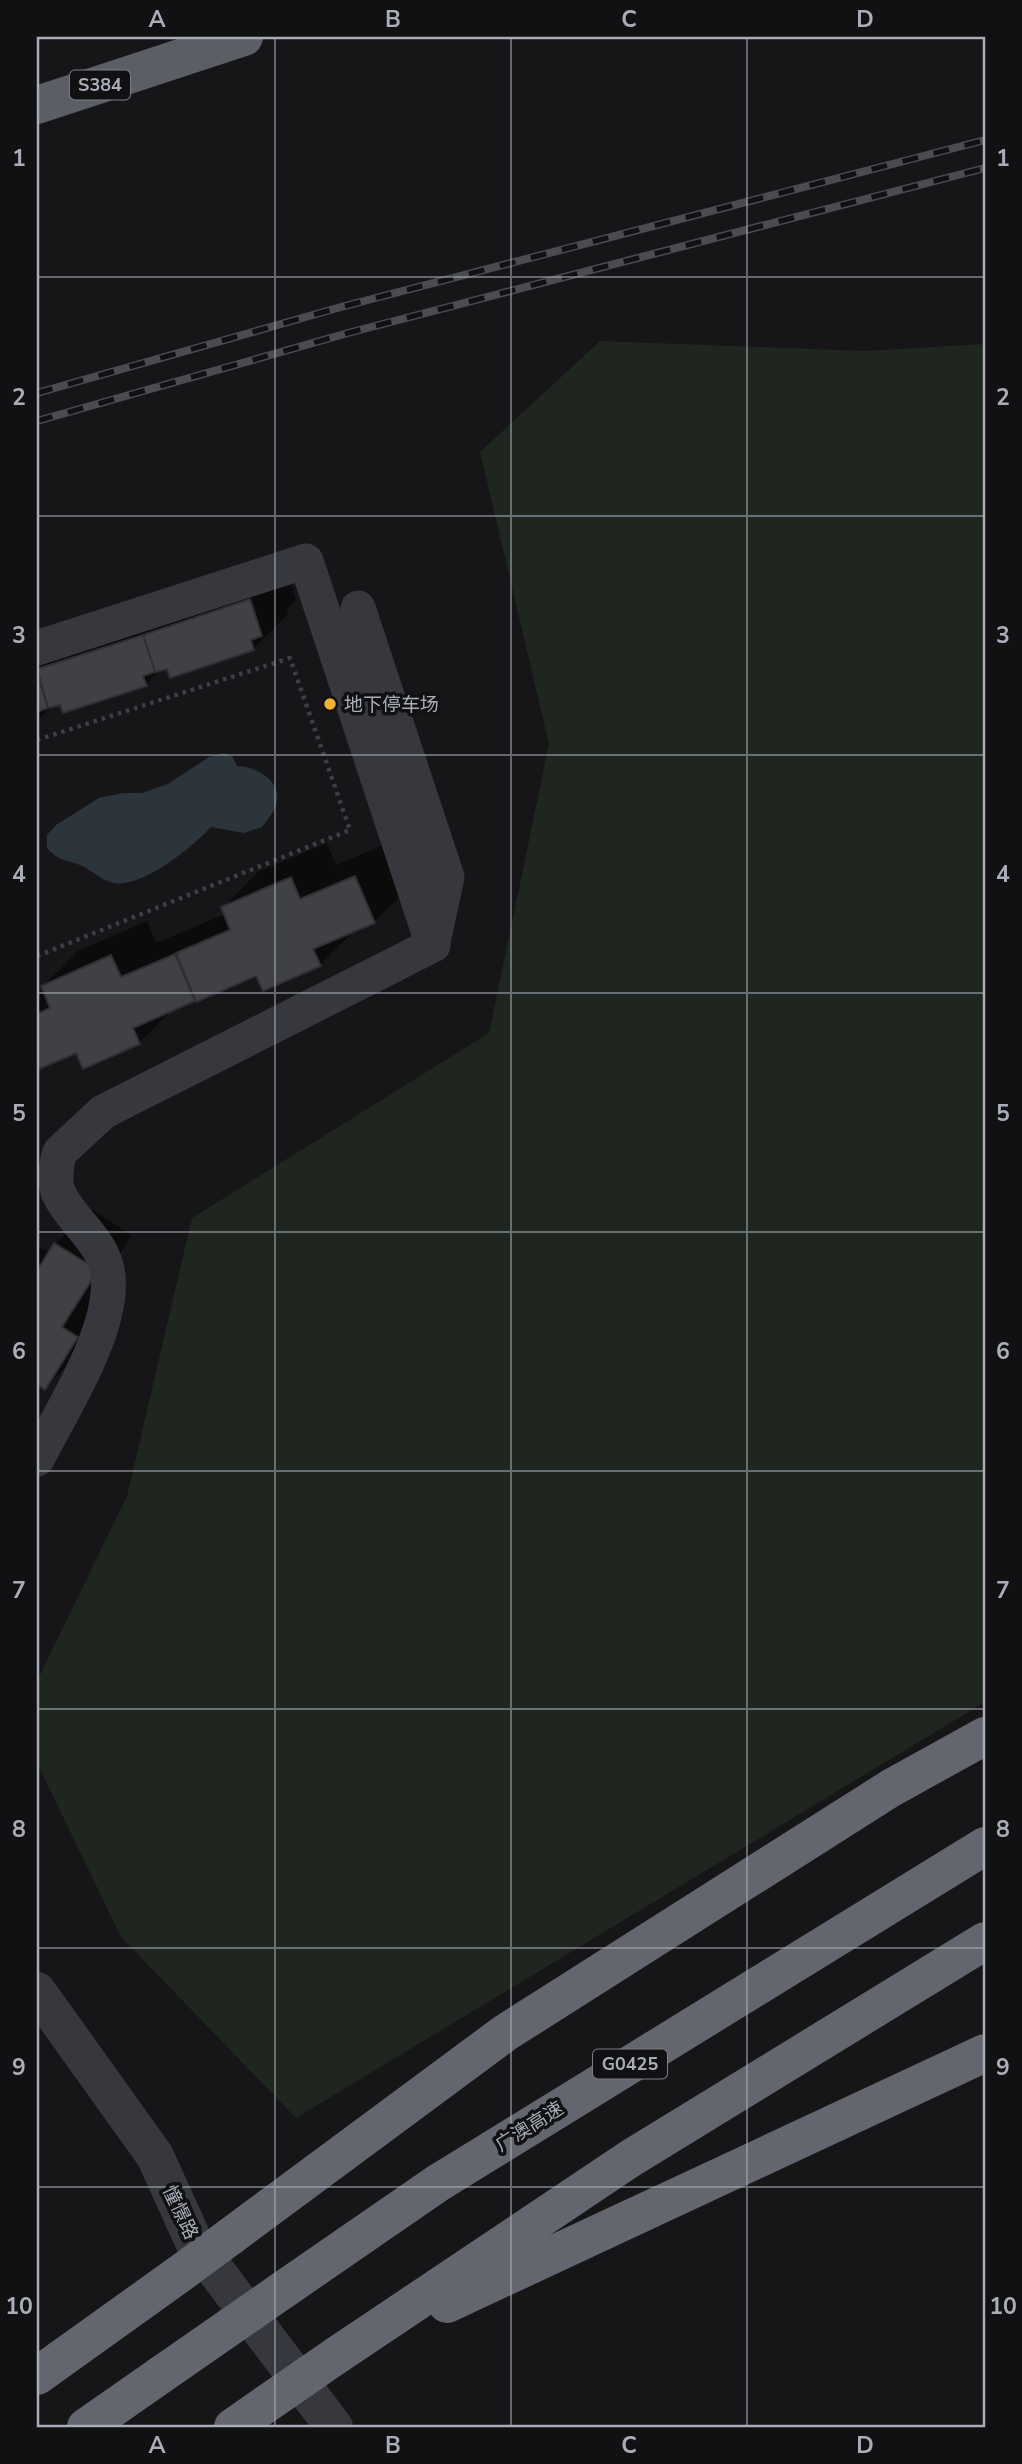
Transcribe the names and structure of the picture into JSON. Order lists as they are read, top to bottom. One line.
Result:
{"streets":{"highway":["S384","G0425","广澳高速"],"street":["憧憬路"]},"places":["地下停车场"],"grid":{"columns":["A","B","C","D"],"rows":["1","2","3","4","5","6","7","8","9","10"]}}
